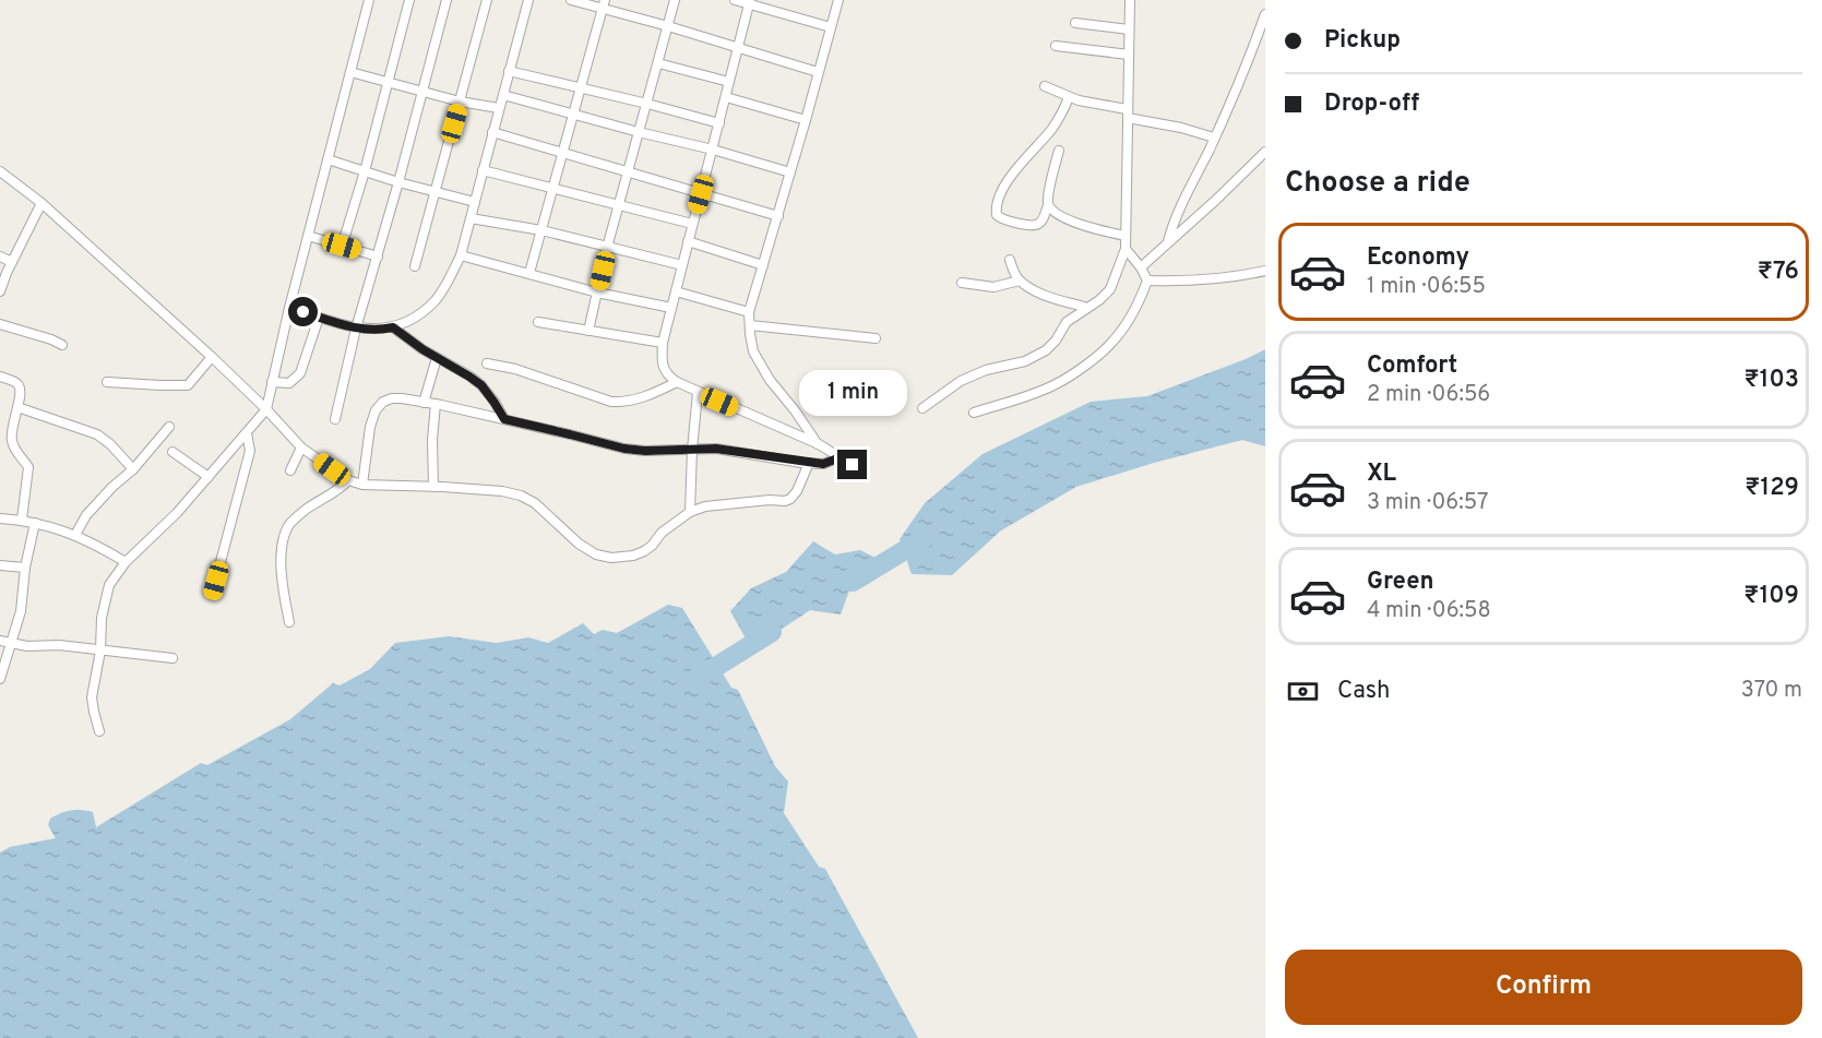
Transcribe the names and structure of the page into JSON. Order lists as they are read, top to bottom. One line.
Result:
{"page":{"banner":["Pickup","Drop-off"],"heading":"Choose a ride","list":[{"name":"Economy","note":"1 min · 06:55","value":"₹76"},{"name":"Comfort","note":"2 min · 06:56","value":"₹103"},{"name":"XL","note":"3 min · 06:57","value":"₹129"},{"name":"Green","note":"4 min · 06:58","value":"₹109"}],"bubble":"1 min","pay":["Cash","370 m"],"buttons":"Confirm"}}
